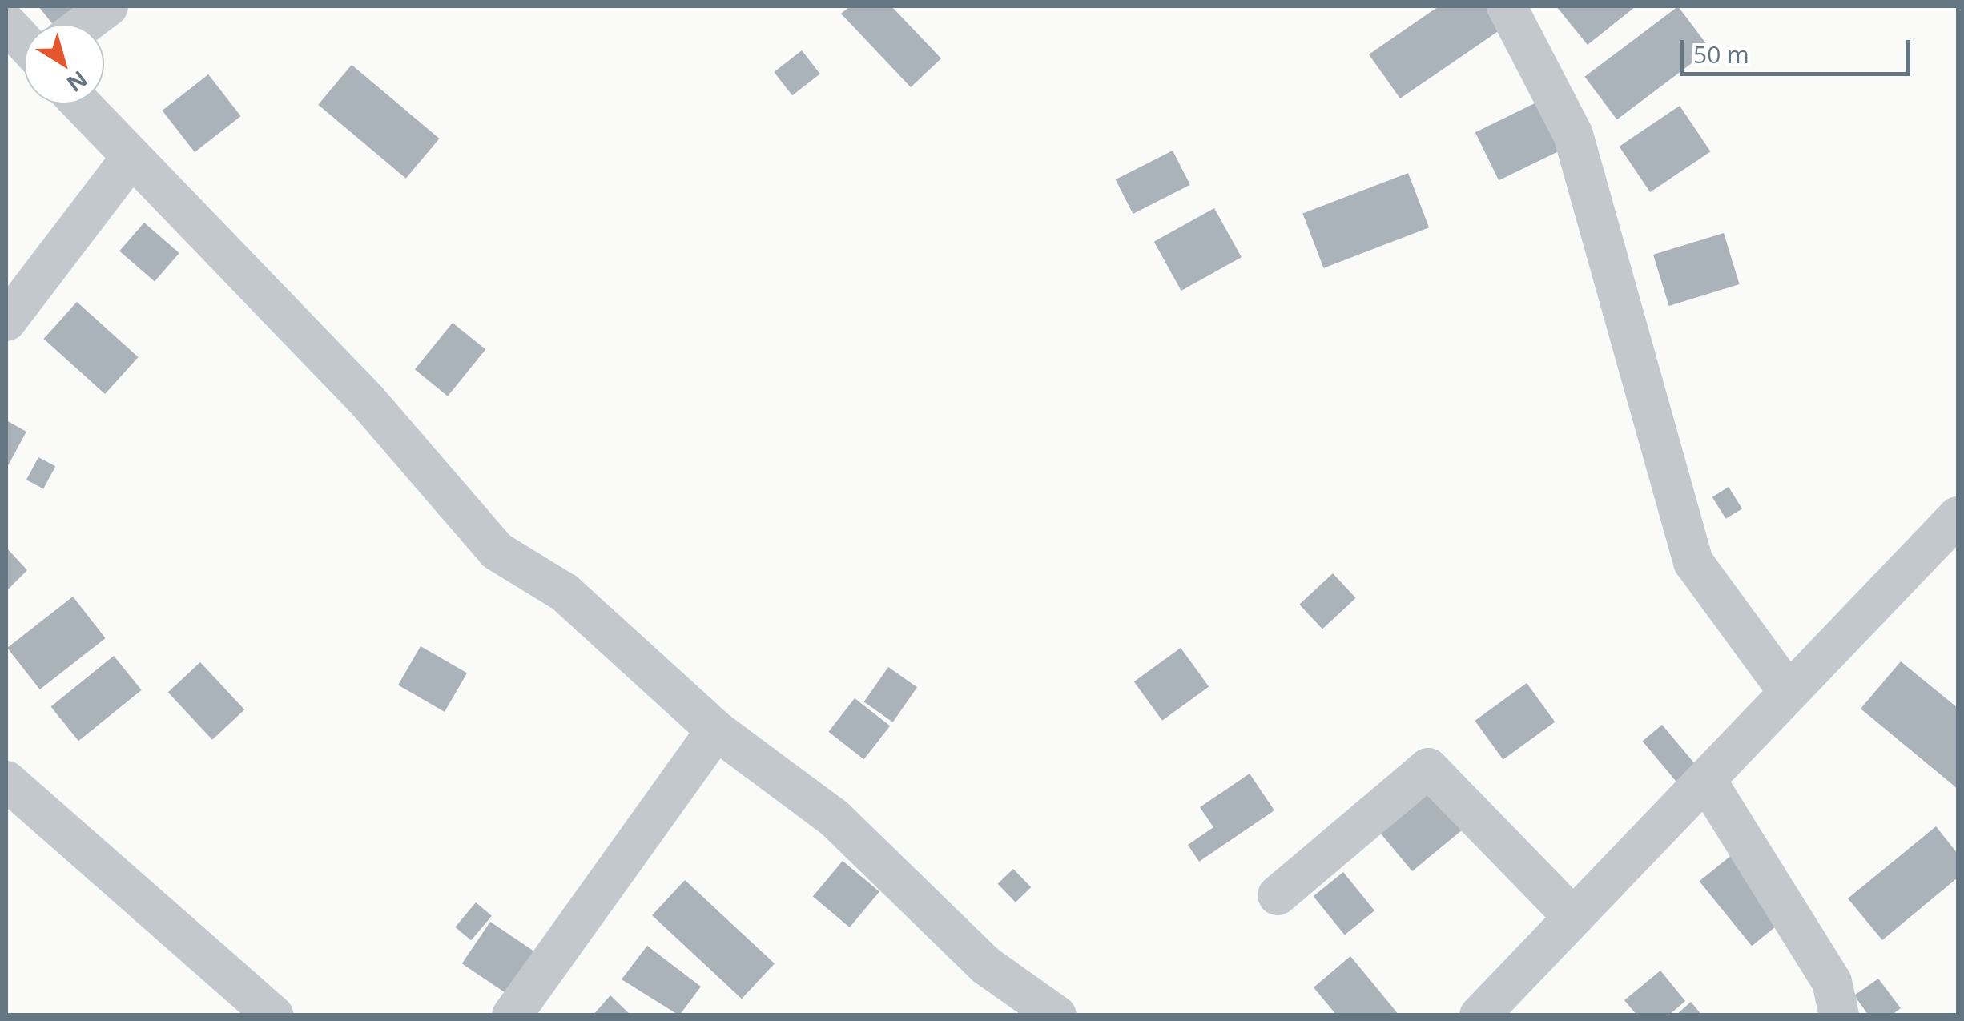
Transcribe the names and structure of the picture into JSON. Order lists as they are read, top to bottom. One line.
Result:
{"scale_bar":"50 m","north":"bottom right"}
